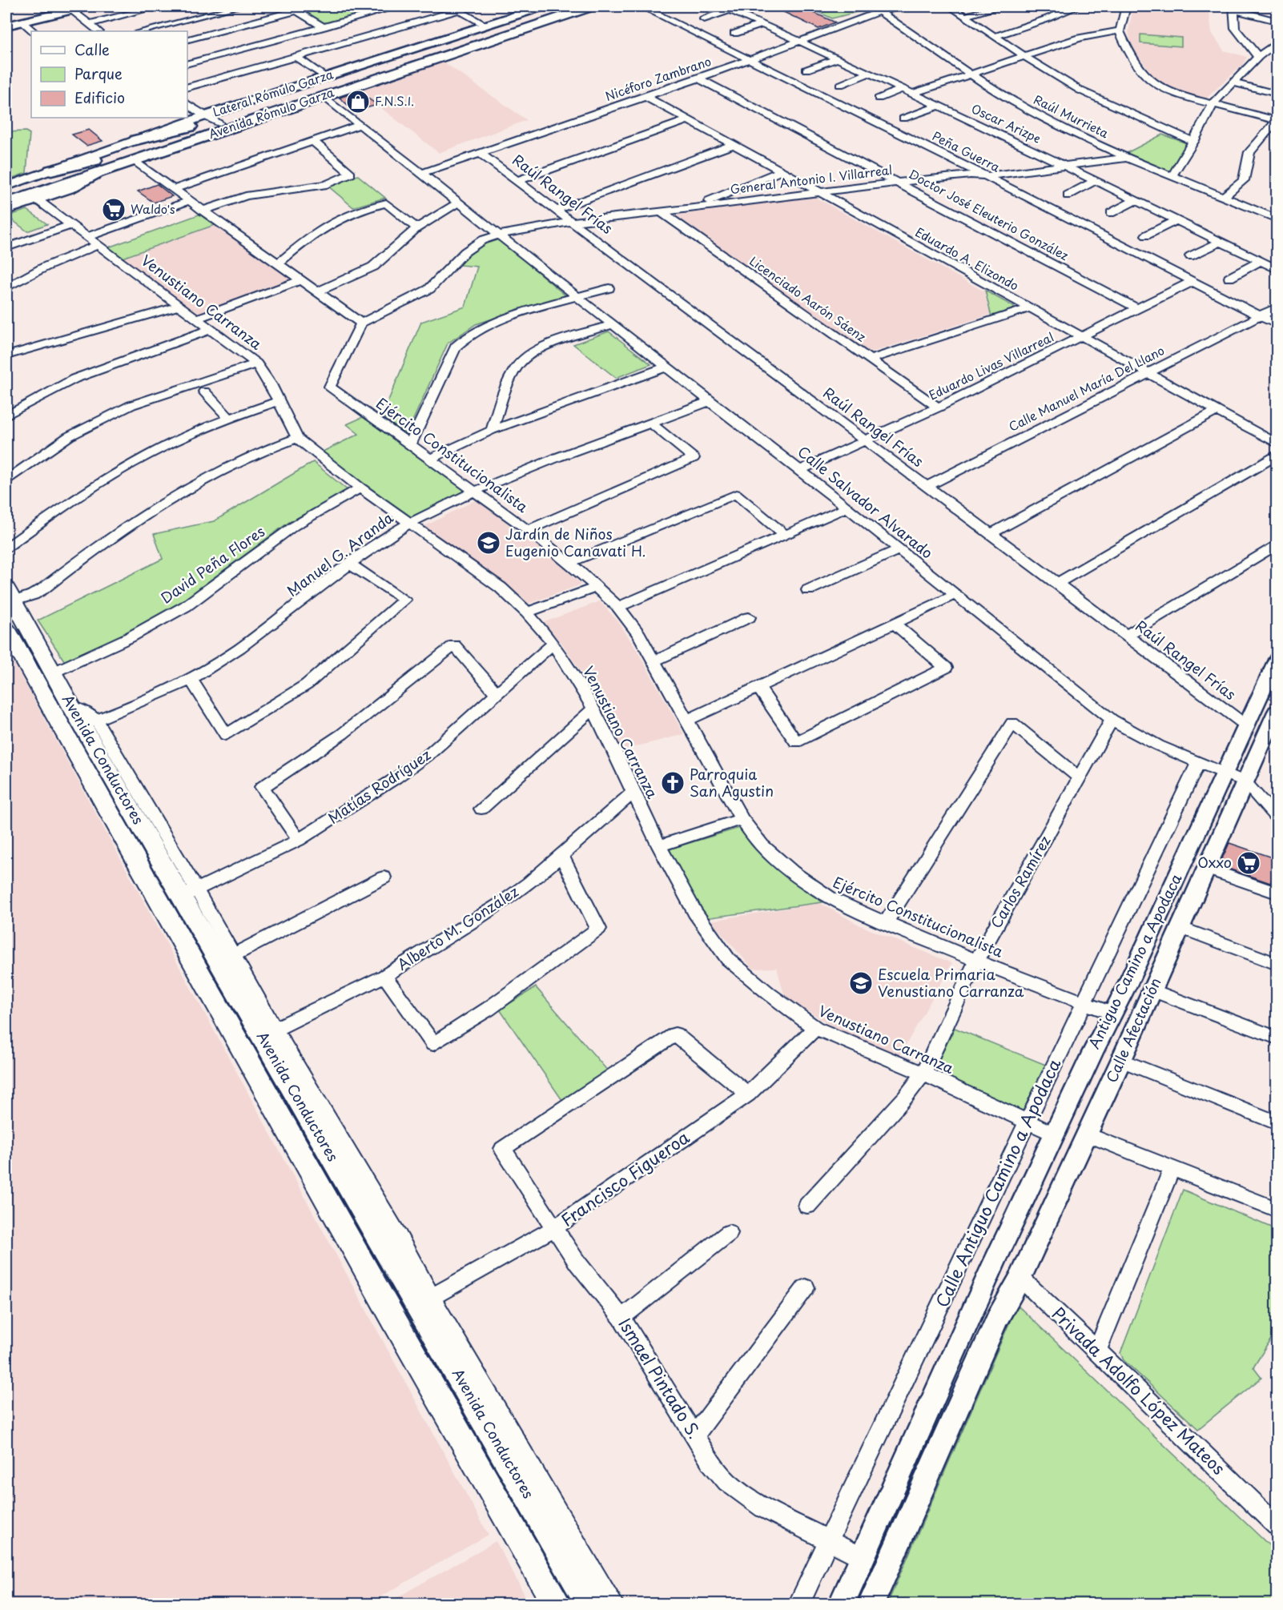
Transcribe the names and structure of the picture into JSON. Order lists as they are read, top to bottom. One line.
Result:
{"streets":{"main road":["Avenida Rómulo Garza","Avenida Conductores"],"street":["Nicéforo Zambrano","Lateral Rómulo Garza","Raúl Murrieta","Oscar Arizpe","Peña Guerra","General Antonio I. Villarreal","Raúl Rangel Frías","Doctor José Eleuterio González","Eduardo A. Elizondo","Licenciado Aarón Sáenz","Venustiano Carranza","Eduardo Livas Villarreal","Calle Manuel María Del Llano","Ejército Constitucionalista","Calle Salvador Alvarado","Manuel G. Aranda","David Peña Flores","Matías Rodríguez","Carlos Ramírez","Alberto M. González","Antiguo Camino a Apodaca","Calle Afectación","Francisco Figueroa","Calle Antiguo Camino a Apodaca","Ismael Pintado S.","Privada Adolfo López Mateos"]},"crossings":[["Nicéforo Zambrano","Raúl Murrieta"],["Nicéforo Zambrano","Oscar Arizpe"],["Nicéforo Zambrano","Peña Guerra"],["Nicéforo Zambrano","Raúl Rangel Frías"],["Nicéforo Zambrano","Doctor José Eleuterio González"],["Nicéforo Zambrano","Eduardo A. Elizondo"],["Nicéforo Zambrano","Calle Salvador Alvarado"],["Lateral Rómulo Garza","Avenida Rómulo Garza"],["Avenida Rómulo Garza","Calle Salvador Alvarado"],["Raúl Murrieta","General Antonio I. Villarreal"],["Oscar Arizpe","General Antonio I. Villarreal"],["Peña Guerra","General Antonio I. Villarreal"],["Peña Guerra","Eduardo Livas Villarreal"],["Peña Guerra","Calle Manuel María Del Llano"],["General Antonio I. Villarreal","Raúl Rangel Frías"],["General Antonio I. Villarreal","Doctor José Eleuterio González"],["General Antonio I. Villarreal","Eduardo A. Elizondo"],["General Antonio I. Villarreal","Licenciado Aarón Sáenz"],["General Antonio I. Villarreal","Ejército Constitucionalista"],["General Antonio I. Villarreal","Calle Salvador Alvarado"],["Raúl Rangel Frías","Eduardo Livas Villarreal"],["Raúl Rangel Frías","Calle Manuel María Del Llano"],["Raúl Rangel Frías","Antiguo Camino a Apodaca"],["Doctor José Eleuterio González","Eduardo Livas Villarreal"],["Eduardo A. Elizondo","Eduardo Livas Villarreal"],["Eduardo A. Elizondo","Calle Manuel María Del Llano"],["Licenciado Aarón Sáenz","Eduardo Livas Villarreal"],["Venustiano Carranza","Manuel G. Aranda"],["Venustiano Carranza","David Peña Flores"],["Venustiano Carranza","Matías Rodríguez"],["Venustiano Carranza","Carlos Ramírez"],["Venustiano Carranza","Alberto M. González"],["Venustiano Carranza","Antiguo Camino a Apodaca"],["Venustiano Carranza","Francisco Figueroa"],["Venustiano Carranza","Calle Antiguo Camino a Apodaca"],["Eduardo Livas Villarreal","Calle Salvador Alvarado"],["Ejército Constitucionalista","Manuel G. Aranda"],["Ejército Constitucionalista","Carlos Ramírez"],["Ejército Constitucionalista","Antiguo Camino a Apodaca"],["Ejército Constitucionalista","Calle Antiguo Camino a Apodaca"],["Calle Salvador Alvarado","Manuel G. Aranda"],["Calle Salvador Alvarado","Carlos Ramírez"],["Calle Salvador Alvarado","Antiguo Camino a Apodaca"],["Calle Salvador Alvarado","Calle Afectación"],["Calle Salvador Alvarado","Calle Antiguo Camino a Apodaca"],["Manuel G. Aranda","Avenida Conductores"],["David Peña Flores","Avenida Conductores"],["Avenida Conductores","Matías Rodríguez"],["Avenida Conductores","Alberto M. González"],["Avenida Conductores","Francisco Figueroa"],["Antiguo Camino a Apodaca","Calle Antiguo Camino a Apodaca"],["Antiguo Camino a Apodaca","Privada Adolfo López Mateos"],["Calle Afectación","Privada Adolfo López Mateos"],["Francisco Figueroa","Ismael Pintado S."],["Calle Antiguo Camino a Apodaca","Ismael Pintado S."],["Calle Antiguo Camino a Apodaca","Privada Adolfo López Mateos"]],"places":{"shop":["F.N.S.I."],"supermarket":["Waldo's","Oxxo"],"school or university":["Jardín de Niños Eugenio Canavati H.","Escuela Primaria Venustiano Carranza"],"church":["Parroquia San Agustin"]},"legend":["Calle","Parque","Edificio"]}
